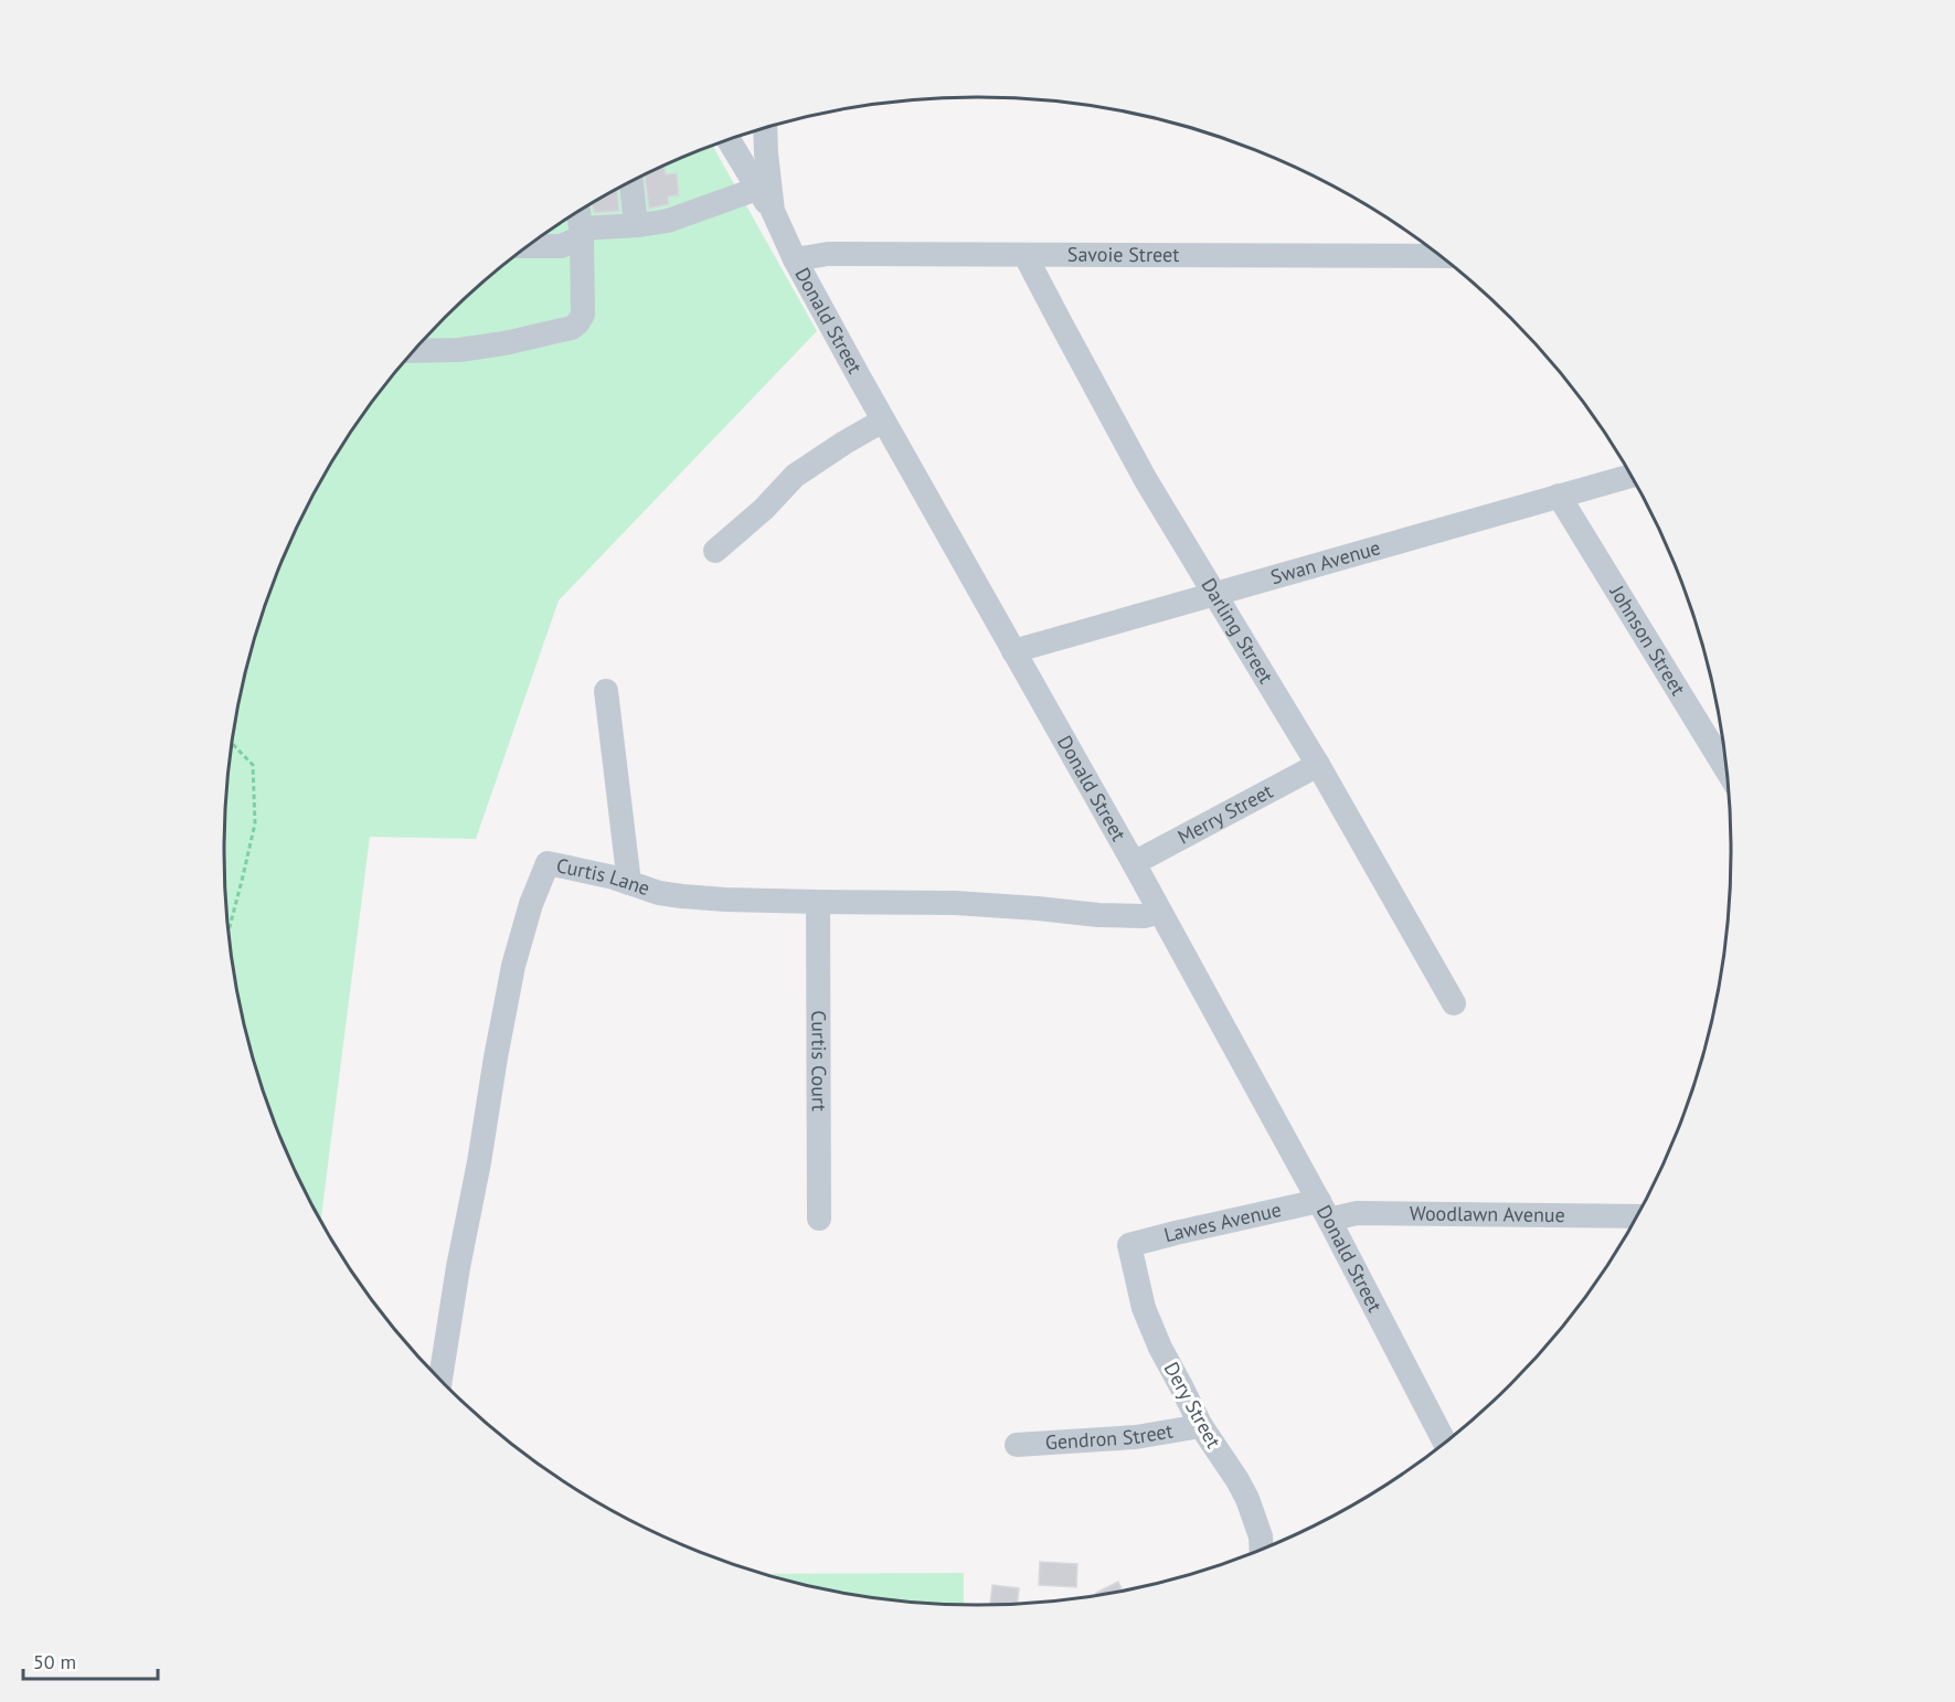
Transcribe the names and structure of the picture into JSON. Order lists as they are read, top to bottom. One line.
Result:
{"streets":{"street":["Savoie Street","Donald Street","Swan Avenue","Darling Street","Johnson Street","Merry Street","Curtis Lane","Curtis Court","Woodlawn Avenue","Lawes Avenue","Dery Street","Gendron Street"]},"crossings":[["Savoie Street","Donald Street"],["Savoie Street","Darling Street"],["Donald Street","Swan Avenue"],["Donald Street","Merry Street"],["Donald Street","Curtis Lane"],["Donald Street","Woodlawn Avenue"],["Donald Street","Lawes Avenue"],["Swan Avenue","Darling Street"],["Swan Avenue","Johnson Street"],["Darling Street","Merry Street"],["Curtis Lane","Curtis Court"],["Woodlawn Avenue","Lawes Avenue"],["Lawes Avenue","Dery Street"],["Dery Street","Gendron Street"]],"scale_bar":"50 m"}
